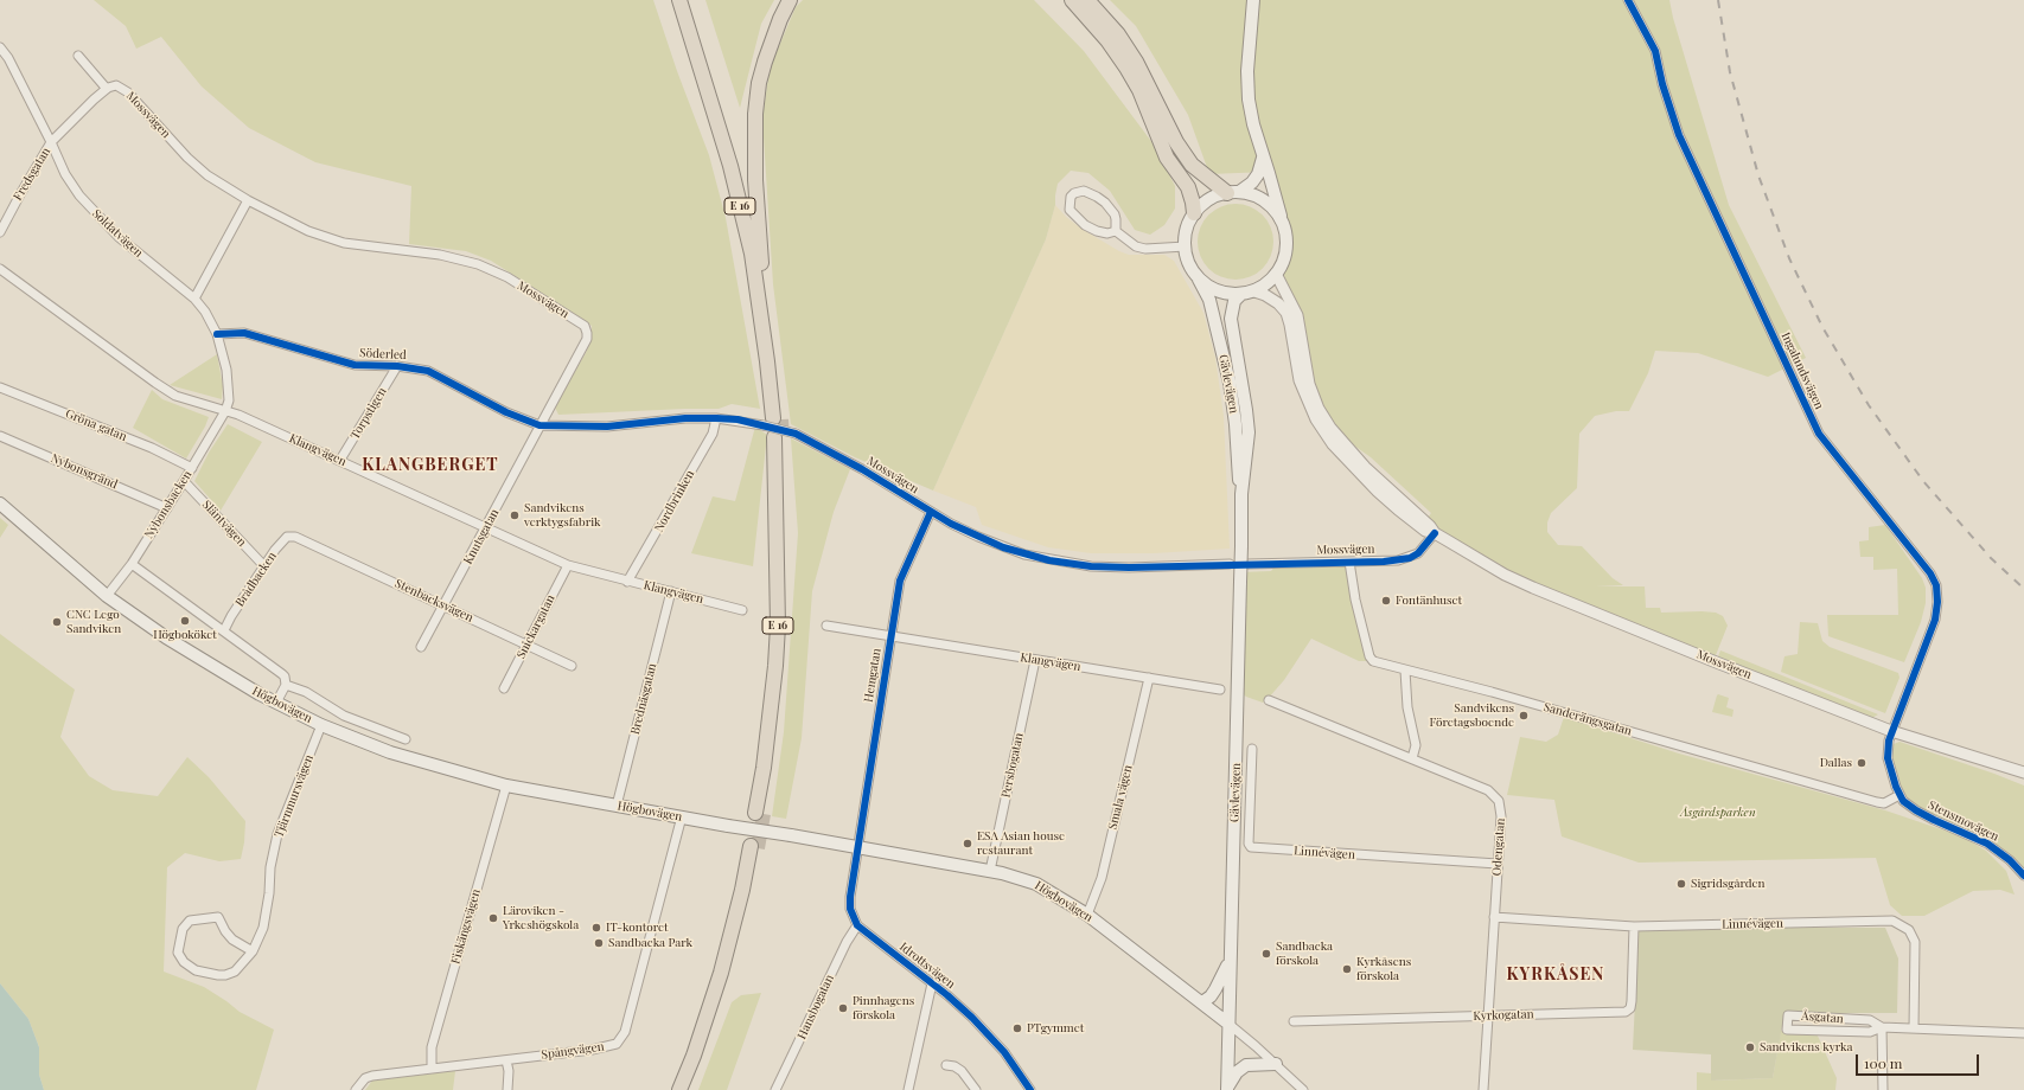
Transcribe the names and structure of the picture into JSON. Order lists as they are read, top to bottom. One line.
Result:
{"streets":{"highway":["E 16"],"main road":["Gävlevägen","Högbovägen"],"street":["Mossvägen","Fredsgatan","Soldatvägen","Söderled","Ingalundsvägen","Torpstigen","Gröna gatan","Klangvägen","Nybonsgränd","Nordbrinken","Nybonsbacken","Släntvägen","Knutsgatan","Brådbacken","Stenbacksvägen","Snickargatan","Hemgatan","Brednäsgatan","Sanderängsgatan","Persbogatan","Tjärnmursvägen","Smala vägen","Stensmovägen","Odengatan","Linnévägen","Fiskängsvägen","Idrottsvägen","Hansbogatan","Kyrkogatan","Åsgatan","Spångvägen"]},"crossings":[["Mossvägen","E 16"],["Mossvägen","Söderled"],["Mossvägen","Ingalundsvägen"],["Mossvägen","Gävlevägen"],["Mossvägen","Nordbrinken"],["Mossvägen","Knutsgatan"],["Mossvägen","Hemgatan"],["Mossvägen","Sanderängsgatan"],["Mossvägen","Stensmovägen"],["Fredsgatan","Soldatvägen"],["Soldatvägen","Söderled"],["Soldatvägen","Klangvägen"],["Soldatvägen","Nybonsbacken"],["Söderled","Torpstigen"],["Söderled","Knutsgatan"],["Ingalundsvägen","Stensmovägen"],["Gävlevägen","Högbovägen"],["Torpstigen","Klangvägen"],["Gröna gatan","Nybonsbacken"],["Klangvägen","Nordbrinken"],["Klangvägen","Nybonsbacken"],["Klangvägen","Knutsgatan"],["Klangvägen","Snickargatan"],["Klangvägen","Hemgatan"],["Klangvägen","Brednäsgatan"],["Klangvägen","Persbogatan"],["Klangvägen","Smala vägen"],["Nybonsgränd","Nybonsbacken"],["Nybonsbacken","Släntvägen"],["Nybonsbacken","Högbovägen"],["Släntvägen","Brådbacken"],["Knutsgatan","Stenbacksvägen"],["Brådbacken","Stenbacksvägen"],["Stenbacksvägen","Snickargatan"],["Hemgatan","Högbovägen"],["Brednäsgatan","Högbovägen"],["Högbovägen","Persbogatan"],["Högbovägen","Tjärnmursvägen"],["Högbovägen","Smala vägen"],["Högbovägen","Fiskängsvägen"],["Högbovägen","Spångvägen"],["Sanderängsgatan","Stensmovägen"],["Odengatan","Linnévägen"],["Odengatan","Kyrkogatan"],["Linnévägen","Kyrkogatan"],["Linnévägen","Åsgatan"],["Fiskängsvägen","Spångvägen"],["Idrottsvägen","Hansbogatan"]],"districts":["KLANGBERGET","KYRKÅSEN"],"parks":["Åsgårdsparken"],"places":["Sandvikens verktygsfabrik","Fontänhuset","Högboköket","CNC Lego Sandviken","Sandvikens Företagsboende","Dallas","ESA Asian house restaurant","Sigridsgården","Läroviken - Yrkeshögskola","IT-kontoret","Sandbacka Park","Sandbacka förskola","Kyrkåsens förskola","Pinnhagens förskola","PTgymmet","Sandvikens kyrka"],"scale_bar":"100 m"}
